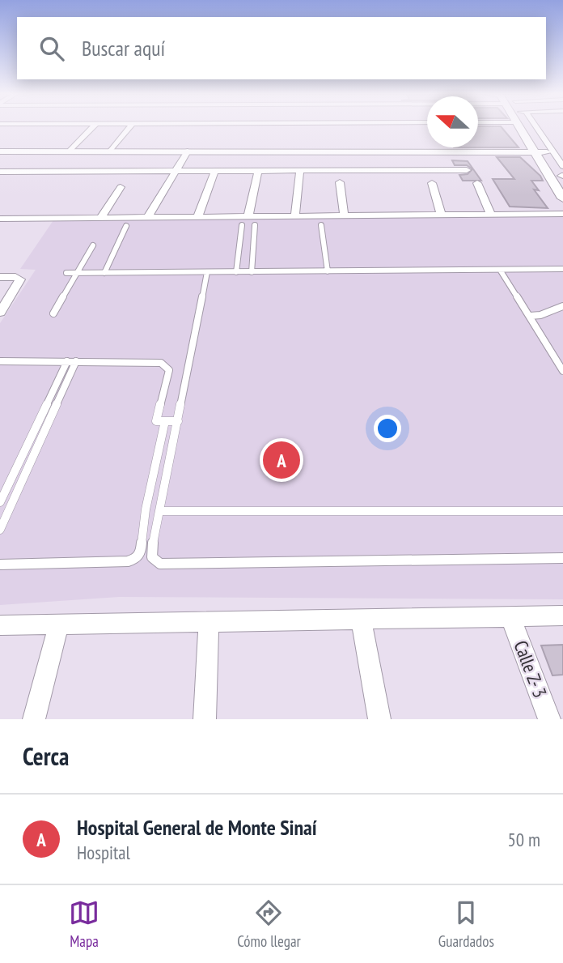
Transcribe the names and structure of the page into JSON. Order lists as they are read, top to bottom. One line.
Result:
{"streets":{"street":["Calle Z- 3"]},"north":"left","page":{"search":"Buscar aquí","pins":"A","heading":"Cerca","list":[{"mark":"A","name":"Hospital General de Monte Sinaí","note":"Hospital","value":"50 m"}],"nav":["Mapa","Cómo llegar","Guardados"]}}
